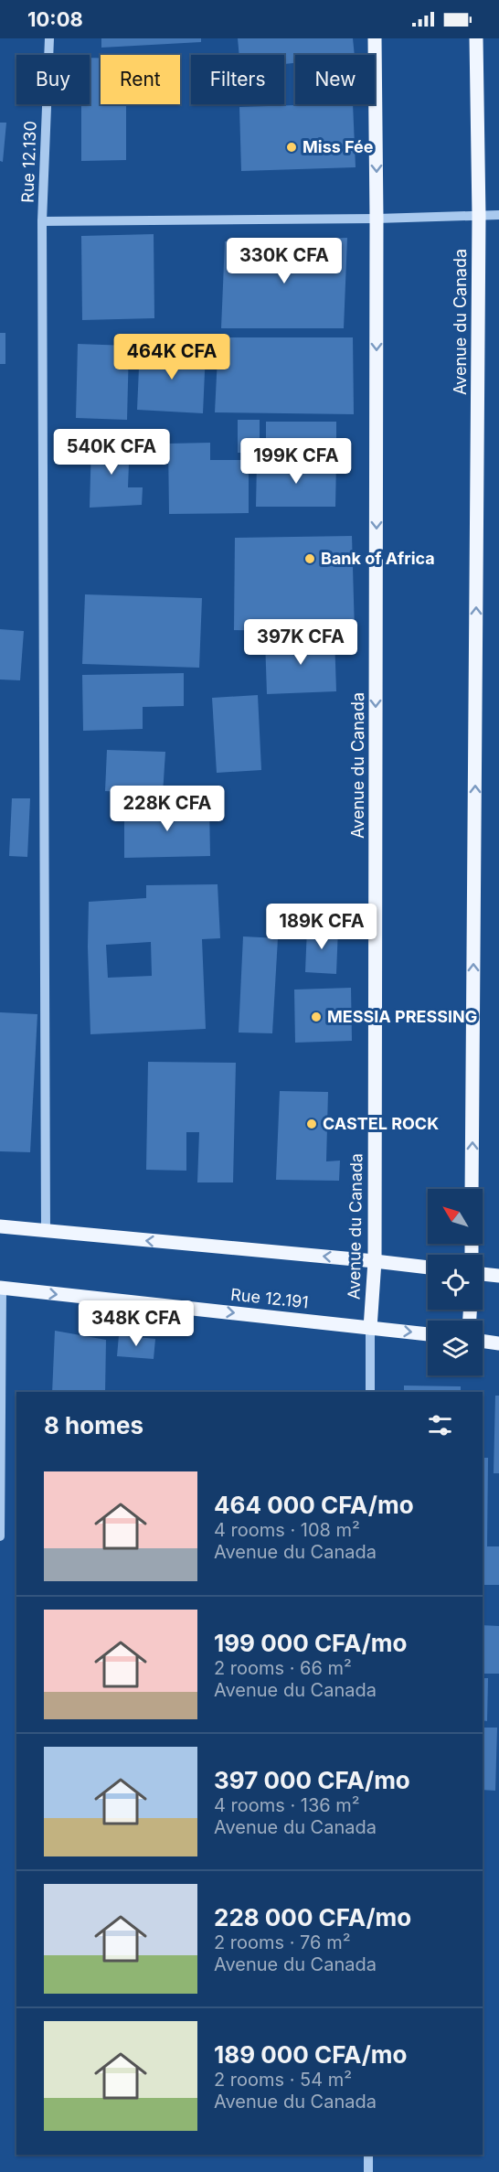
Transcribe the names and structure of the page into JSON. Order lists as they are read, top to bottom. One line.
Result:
{"streets":{"main road":["Avenue du Canada","Rue 12.191"],"street":["Rue 12.130"]},"crossings":[["Avenue du Canada","Rue 12.191"]],"places":["Miss Fée","Bank of Africa","MESSIA PRESSING","CASTEL ROCK"],"north":"top left","page":{"status":"10:08","chip":["Buy","Rent","Filters","New"],"price":["330K CFA","464K CFA","540K CFA","199K CFA","397K CFA","228K CFA","189K CFA","348K CFA"],"heading":"8 homes","list":[{"name":"464 000 CFA/mo","note":"4 rooms · 108 m² · Avenue du Canada"},{"name":"199 000 CFA/mo","note":"2 rooms · 66 m² · Avenue du Canada"},{"name":"397 000 CFA/mo","note":"4 rooms · 136 m² · Avenue du Canada"},{"name":"228 000 CFA/mo","note":"2 rooms · 76 m² · Avenue du Canada"},{"name":"189 000 CFA/mo","note":"2 rooms · 54 m² · Avenue du Canada"}]}}
